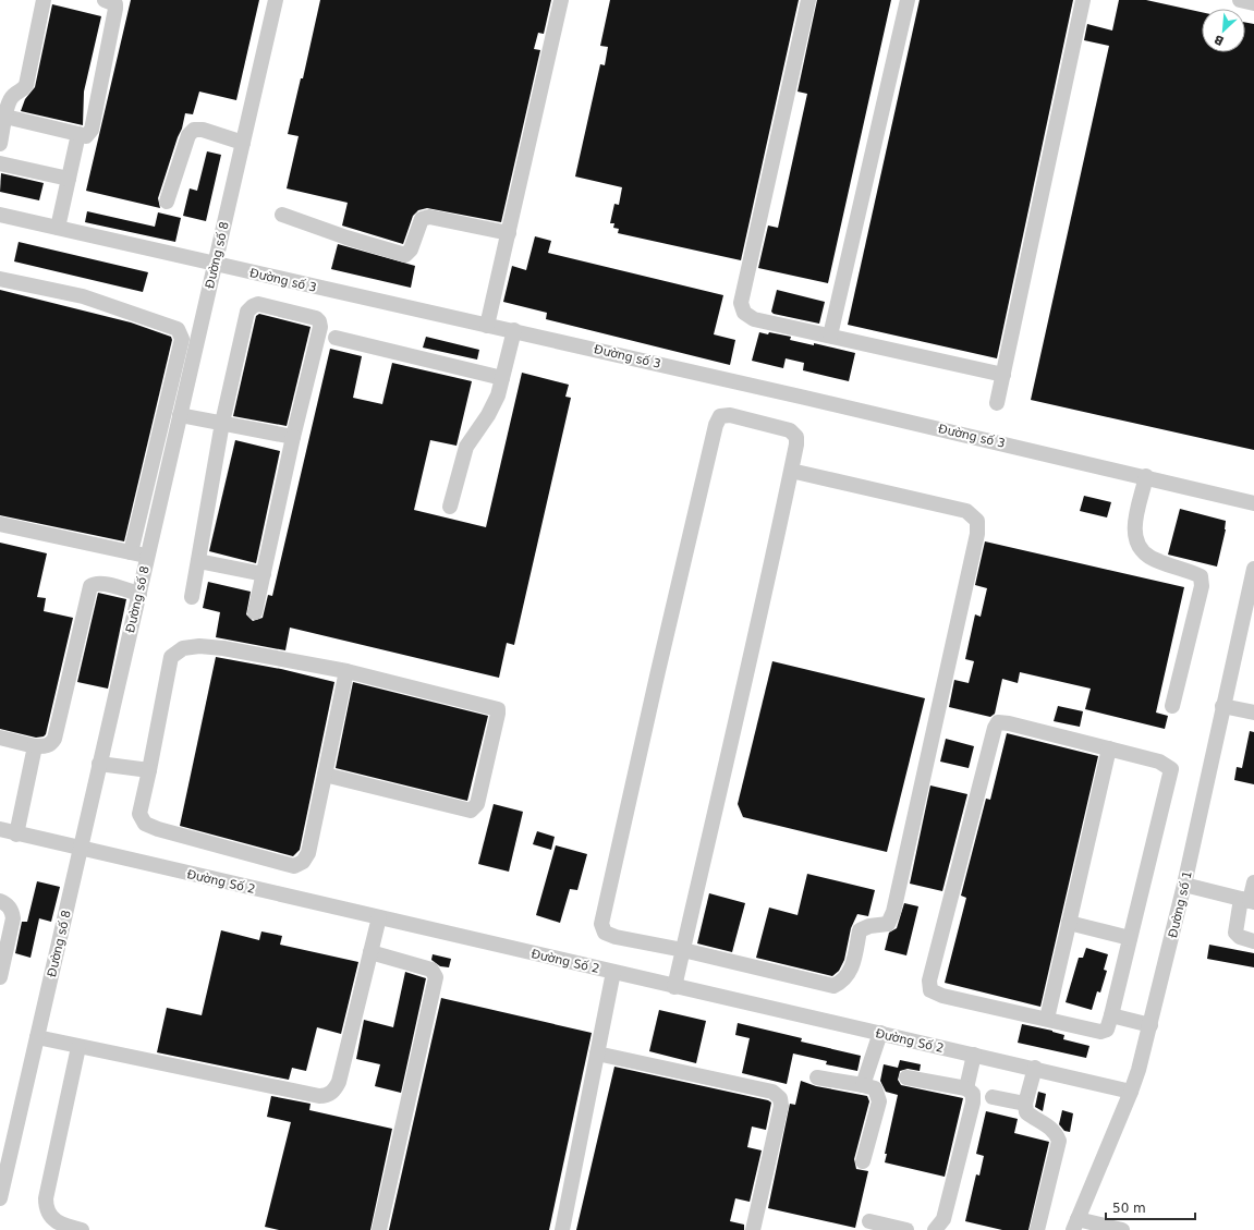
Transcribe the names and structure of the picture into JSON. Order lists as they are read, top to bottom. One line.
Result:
{"streets":{"street":["Đường số 8","Đường số 3","Đường Số 2","Đường số 1"]},"crossings":[["Đường số 8","Đường số 3"],["Đường số 8","Đường Số 2"],["Đường Số 2","Đường số 1"]],"scale_bar":"50 m","north":"bottom left"}
